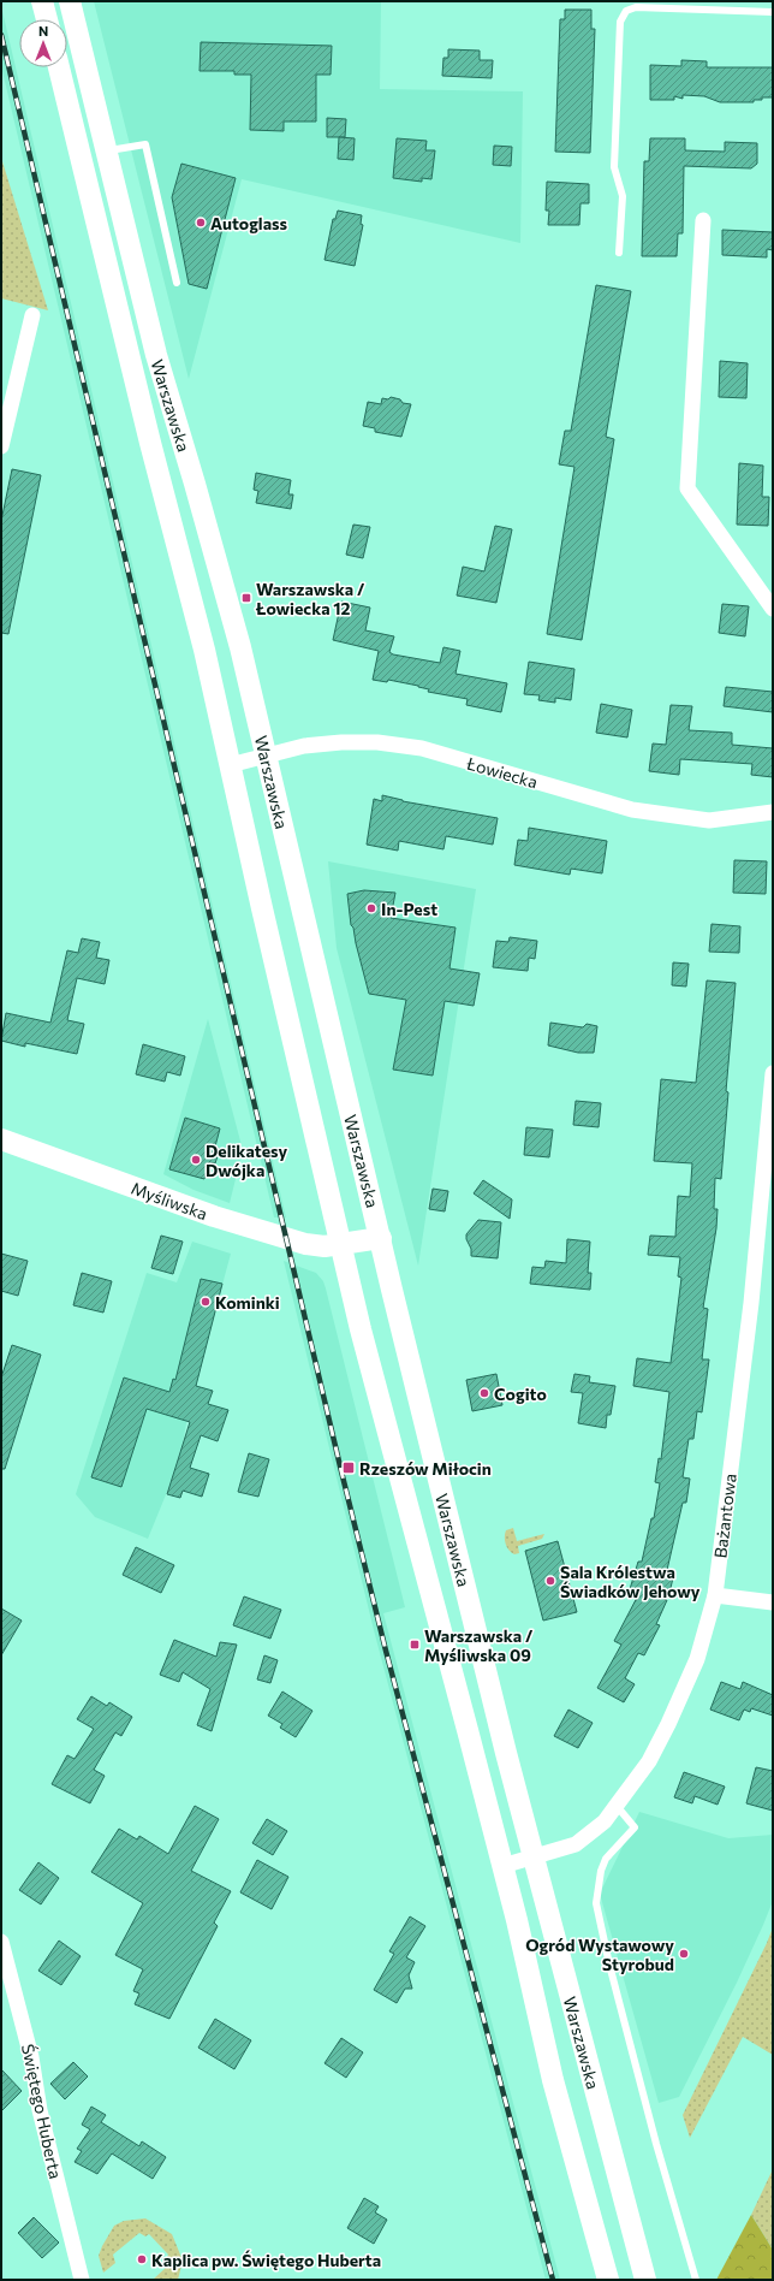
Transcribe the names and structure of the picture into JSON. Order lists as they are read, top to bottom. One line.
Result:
{"streets":{"main road":["Warszawska","Myśliwska"],"street":["Łowiecka","Bażantowa","Świętego Huberta"]},"crossings":[["Warszawska","Łowiecka"],["Warszawska","Myśliwska"],["Warszawska","Bażantowa"]],"places":{"other":["Autoglass","In-Pest","Delikatesy Dwójka","Kominki","Cogito","Sala Królestwa Świadków Jehowy","Ogród Wystawowy Styrobud","Kaplica pw. Świętego Huberta"],"transit":["Warszawska / Łowiecka 12","Rzeszów Miłocin","Warszawska / Myśliwska 09"]},"north":"top"}
